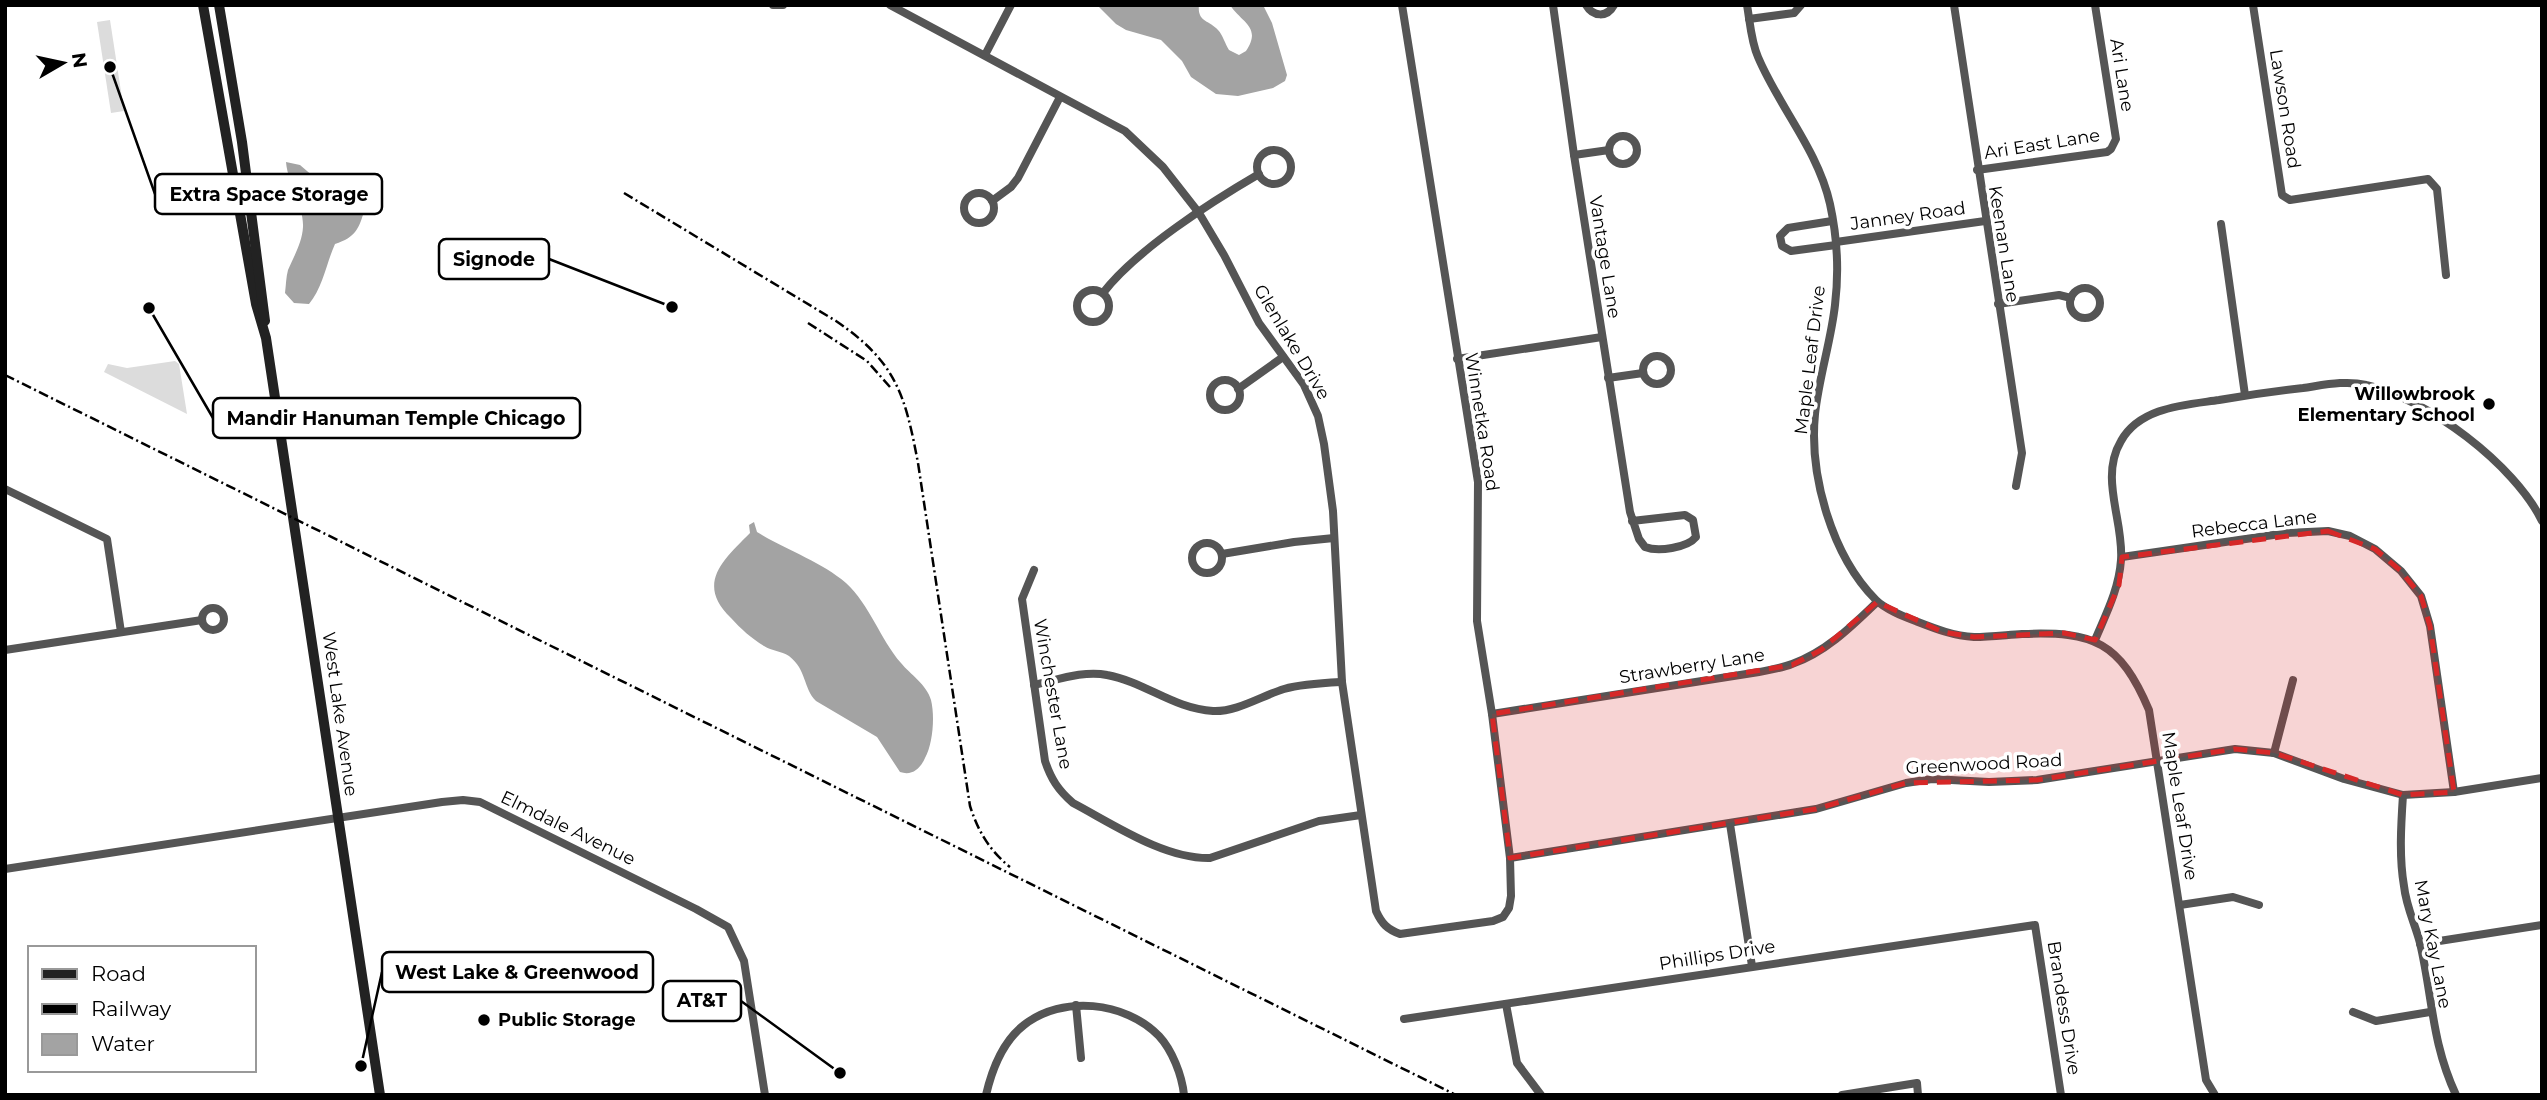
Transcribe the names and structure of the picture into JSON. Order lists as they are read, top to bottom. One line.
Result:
{"streets":{"street":["Ari Lane","Lawson Road","Ari East Lane","Janney Road","Keenan Lane","Vantage Lane","Glenlake Drive","Maple Leaf Drive","Winnetka Road","Rebecca Lane","Strawberry Lane","Winchester Lane","West Lake Avenue","Greenwood Road","Elmdale Avenue","Mary Kay Lane","Phillips Drive","Brandess Drive"]},"crossings":[["Ari Lane","Ari East Lane"],["Ari East Lane","Keenan Lane"],["Janney Road","Keenan Lane"],["Janney Road","Maple Leaf Drive"],["Glenlake Drive","Winnetka Road"],["Glenlake Drive","Winchester Lane"],["Maple Leaf Drive","Strawberry Lane"],["Maple Leaf Drive","Greenwood Road"],["Winnetka Road","Strawberry Lane"],["Winnetka Road","Greenwood Road"],["Rebecca Lane","Greenwood Road"],["West Lake Avenue","Elmdale Avenue"],["Greenwood Road","Mary Kay Lane"],["Phillips Drive","Brandess Drive"]],"places":["Extra Space Storage","Signode","Mandir Hanuman Temple Chicago","Willowbrook Elementary School","Public Storage","West Lake & Greenwood","AT&T"],"legend":["Road","Railway","Water"],"north":"right"}
